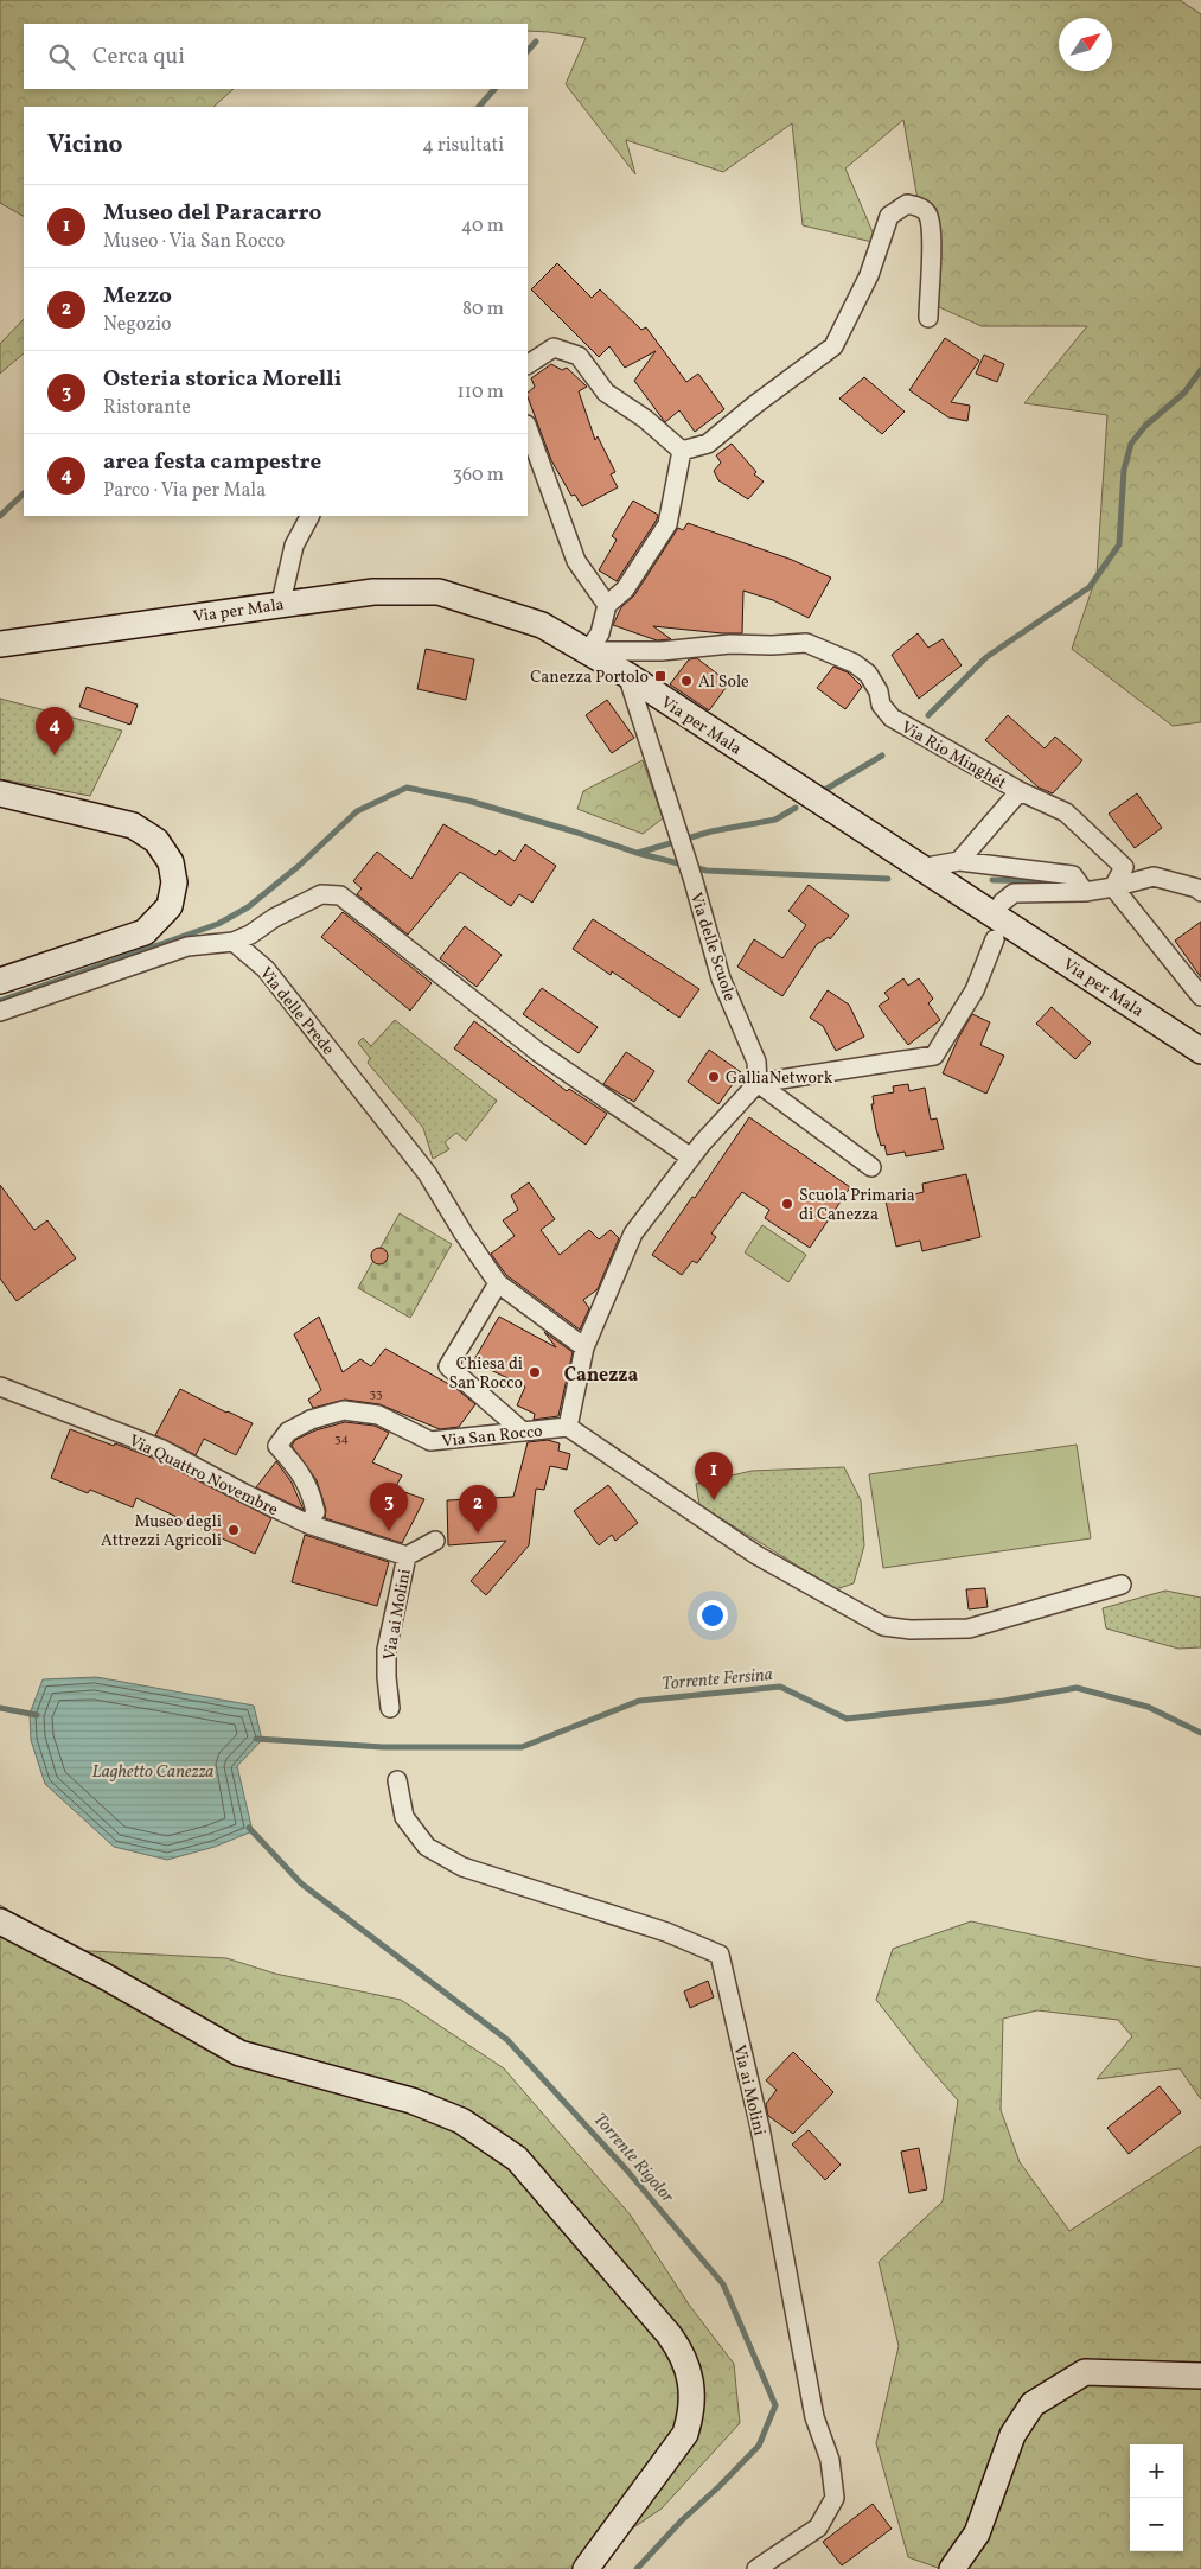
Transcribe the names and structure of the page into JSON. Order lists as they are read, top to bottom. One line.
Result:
{"streets":{"main road":["Via per Mala"],"street":["Via Rio Minghét","Via delle Scuole","Via delle Prede","Via San Rocco","Via Quattro Novembre","Via ai Molini"]},"crossings":[["Via per Mala","Via Rio Minghét"],["Via per Mala","Via delle Scuole"],["Via San Rocco","Via Quattro Novembre"],["Via Quattro Novembre","Via ai Molini"]],"districts":["Canezza"],"water":["Torrente Fersina","Laghetto Canezza","Torrente Rigolor"],"places":{"transit":["Canezza Portolo"],"other":["Al Sole","GalliaNetwork","Scuola Primaria di Canezza","Chiesa di San Rocco","Museo degli Attrezzi Agricoli"]},"house_numbers":["33","34"],"north":"top right","page":{"search":"Cerca qui","heading":["Vicino","4 risultati"],"list":[{"mark":"1","name":"Museo del Paracarro","note":"Museo · Via San Rocco","value":"40 m"},{"mark":"2","name":"Mezzo","note":"Negozio","value":"80 m"},{"mark":"3","name":"Osteria storica Morelli","note":"Ristorante","value":"110 m"},{"mark":"4","name":"area festa campestre","note":"Parco · Via per Mala","value":"360 m"}],"pins":["4","1","3","2"],"map_buttons":["+","−"]}}
